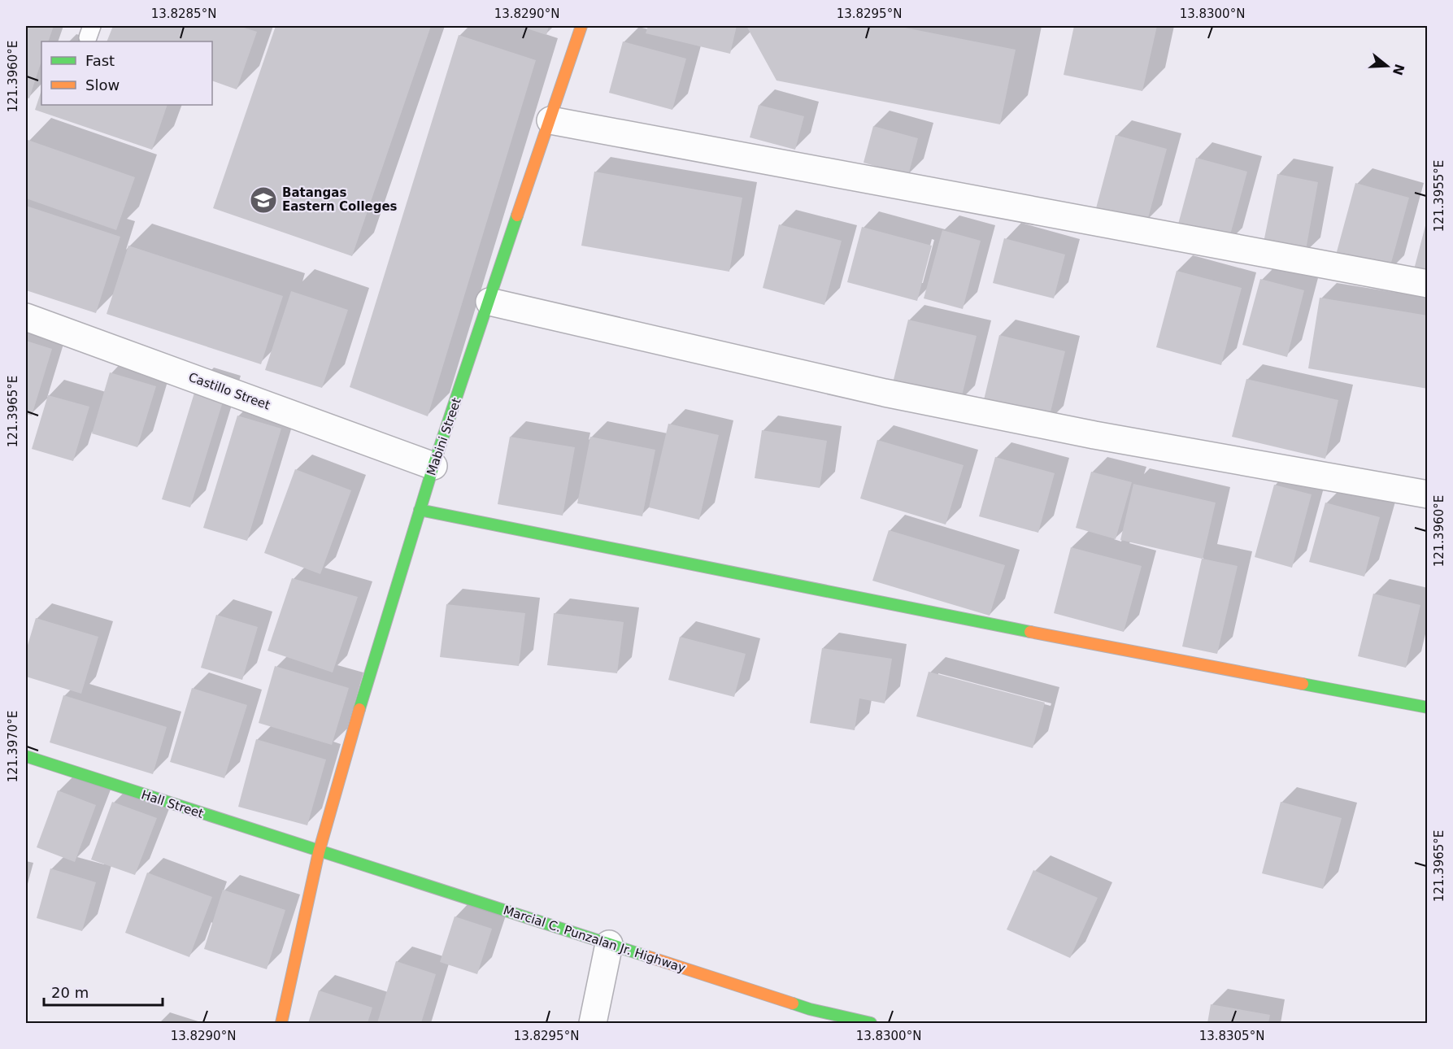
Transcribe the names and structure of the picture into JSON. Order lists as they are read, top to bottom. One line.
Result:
{"streets":{"street":["Castillo Street","Mabini Street","Hall Street","Marcial C. Punzalan Jr. Highway"]},"crossings":[["Castillo Street","Mabini Street"],["Mabini Street","Hall Street"],["Mabini Street","Marcial C. Punzalan Jr. Highway"],["Hall Street","Marcial C. Punzalan Jr. Highway"]],"places":{"school or university":["Batangas Eastern Colleges"]},"legend":["Fast","Slow"],"scale_bar":"20 m","north":"right","coordinates":["13.8285°N","13.8290°N","13.8295°N","13.8300°N","121.3960°E","121.3955°E","121.3965°E","121.3970°E","13.8305°N"]}
